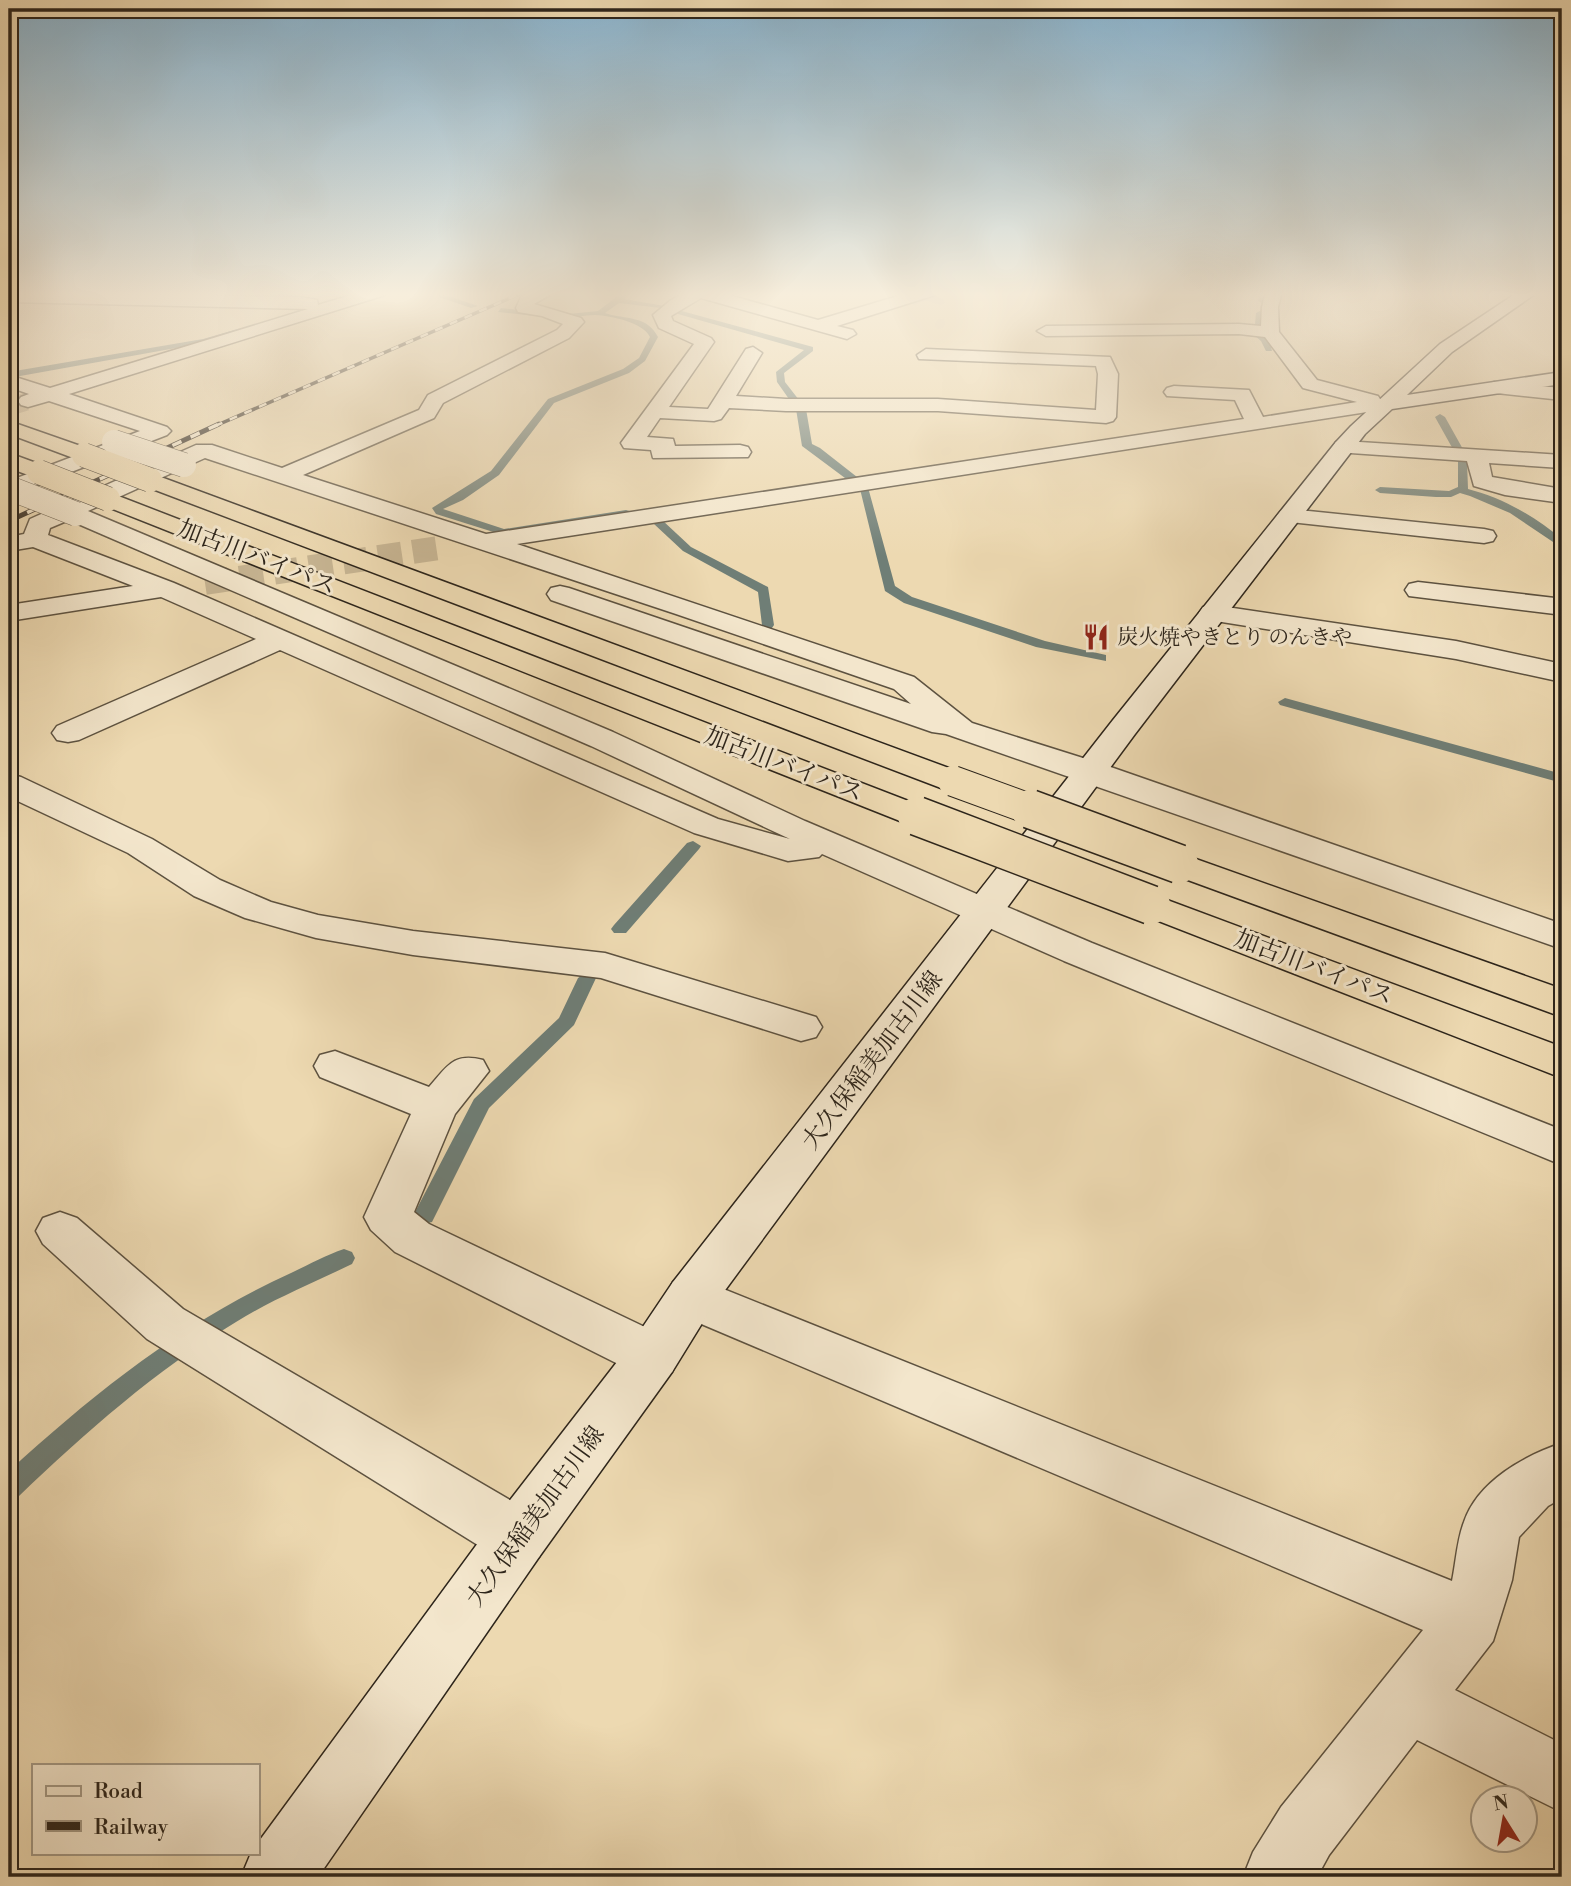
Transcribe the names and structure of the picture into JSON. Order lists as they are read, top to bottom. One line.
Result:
{"streets":{"highway":["加古川バイパス"],"street":["大久保稲美加古川線"]},"places":{"restaurant":["炭火焼やきとり のんきや"]},"legend":["Road","Railway"],"north":"top"}
